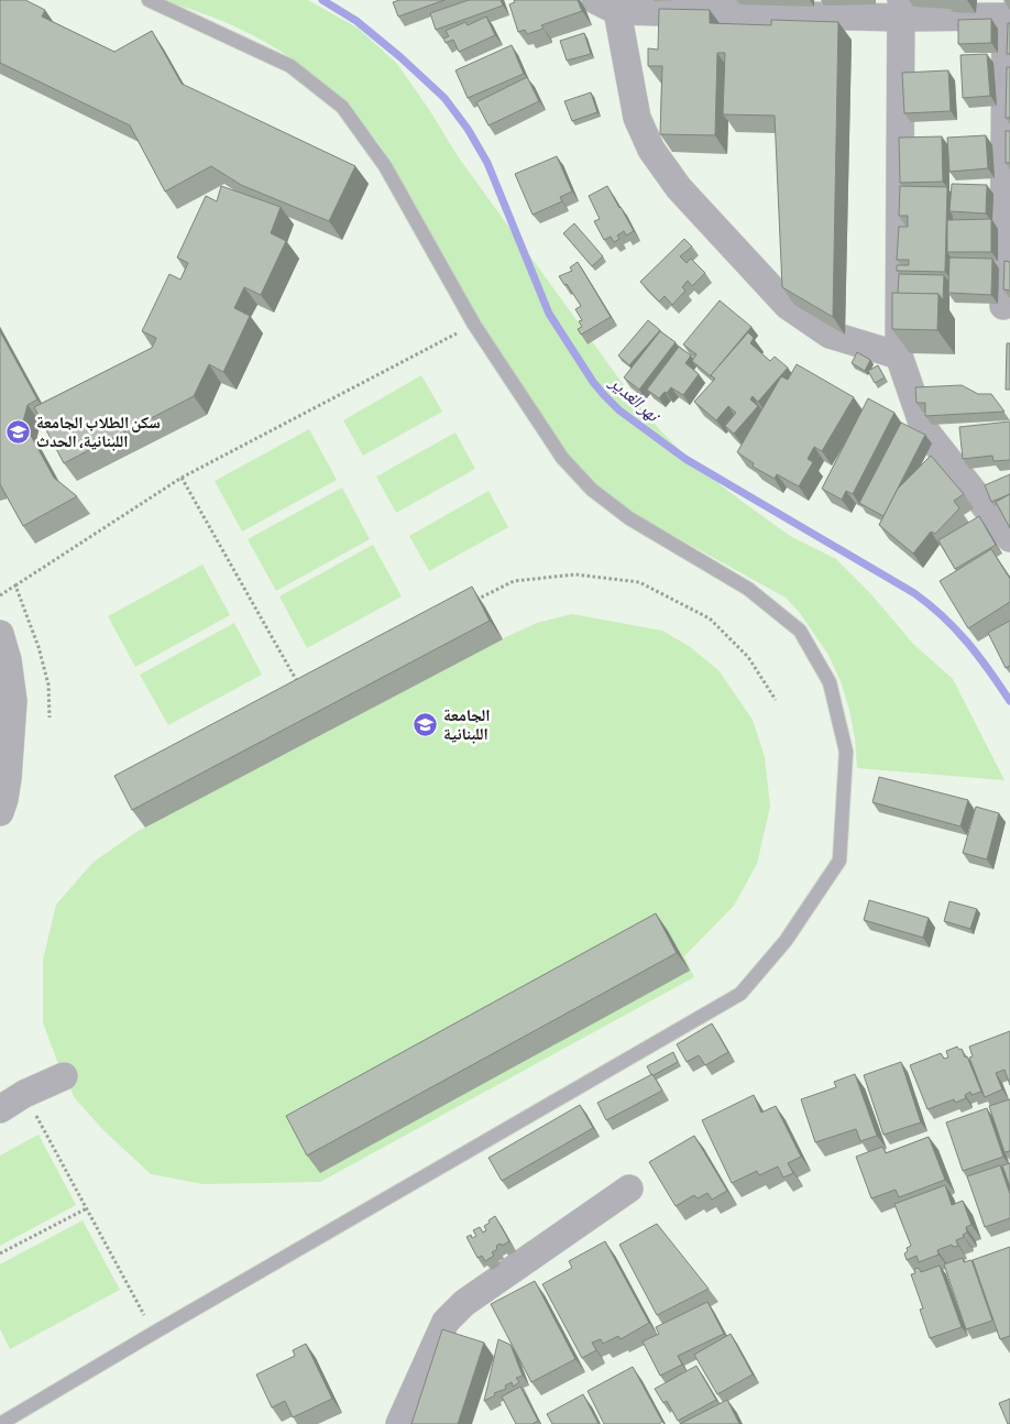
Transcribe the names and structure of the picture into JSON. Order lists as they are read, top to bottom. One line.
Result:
{"water":["نهر الغدير"],"places":{"school or university":["سكن الطلاب الجامعة اللبنانية، الحدث","الجامعة اللبنانية"]}}
